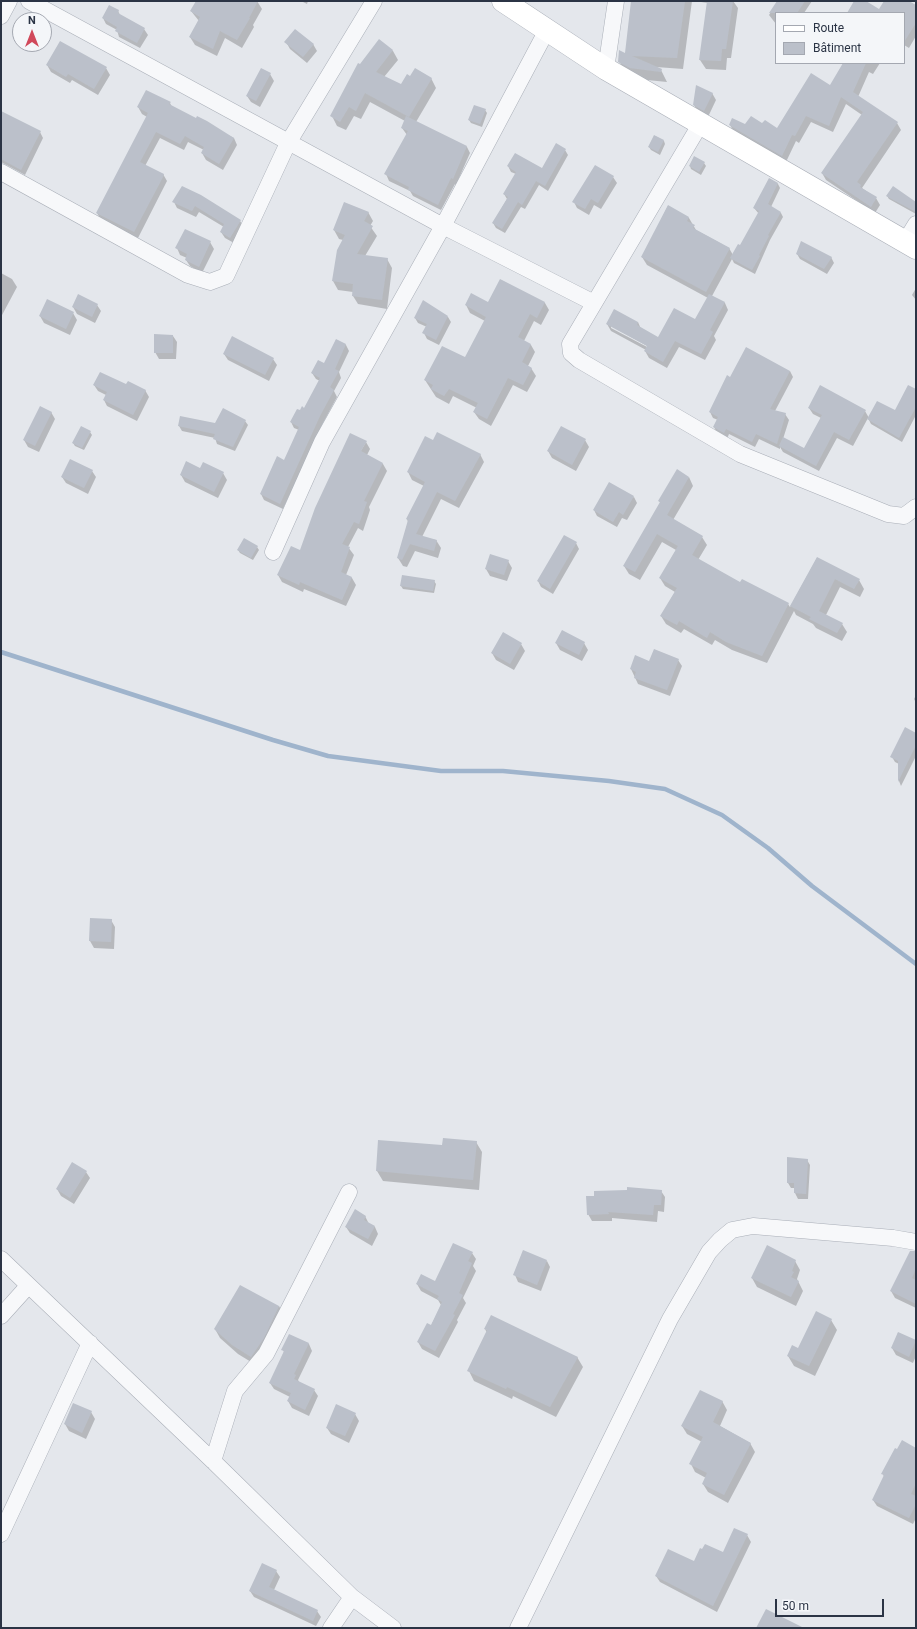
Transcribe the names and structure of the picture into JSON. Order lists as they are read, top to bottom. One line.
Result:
{"legend":["Route","Bâtiment"],"scale_bar":"50 m","north":"top"}
